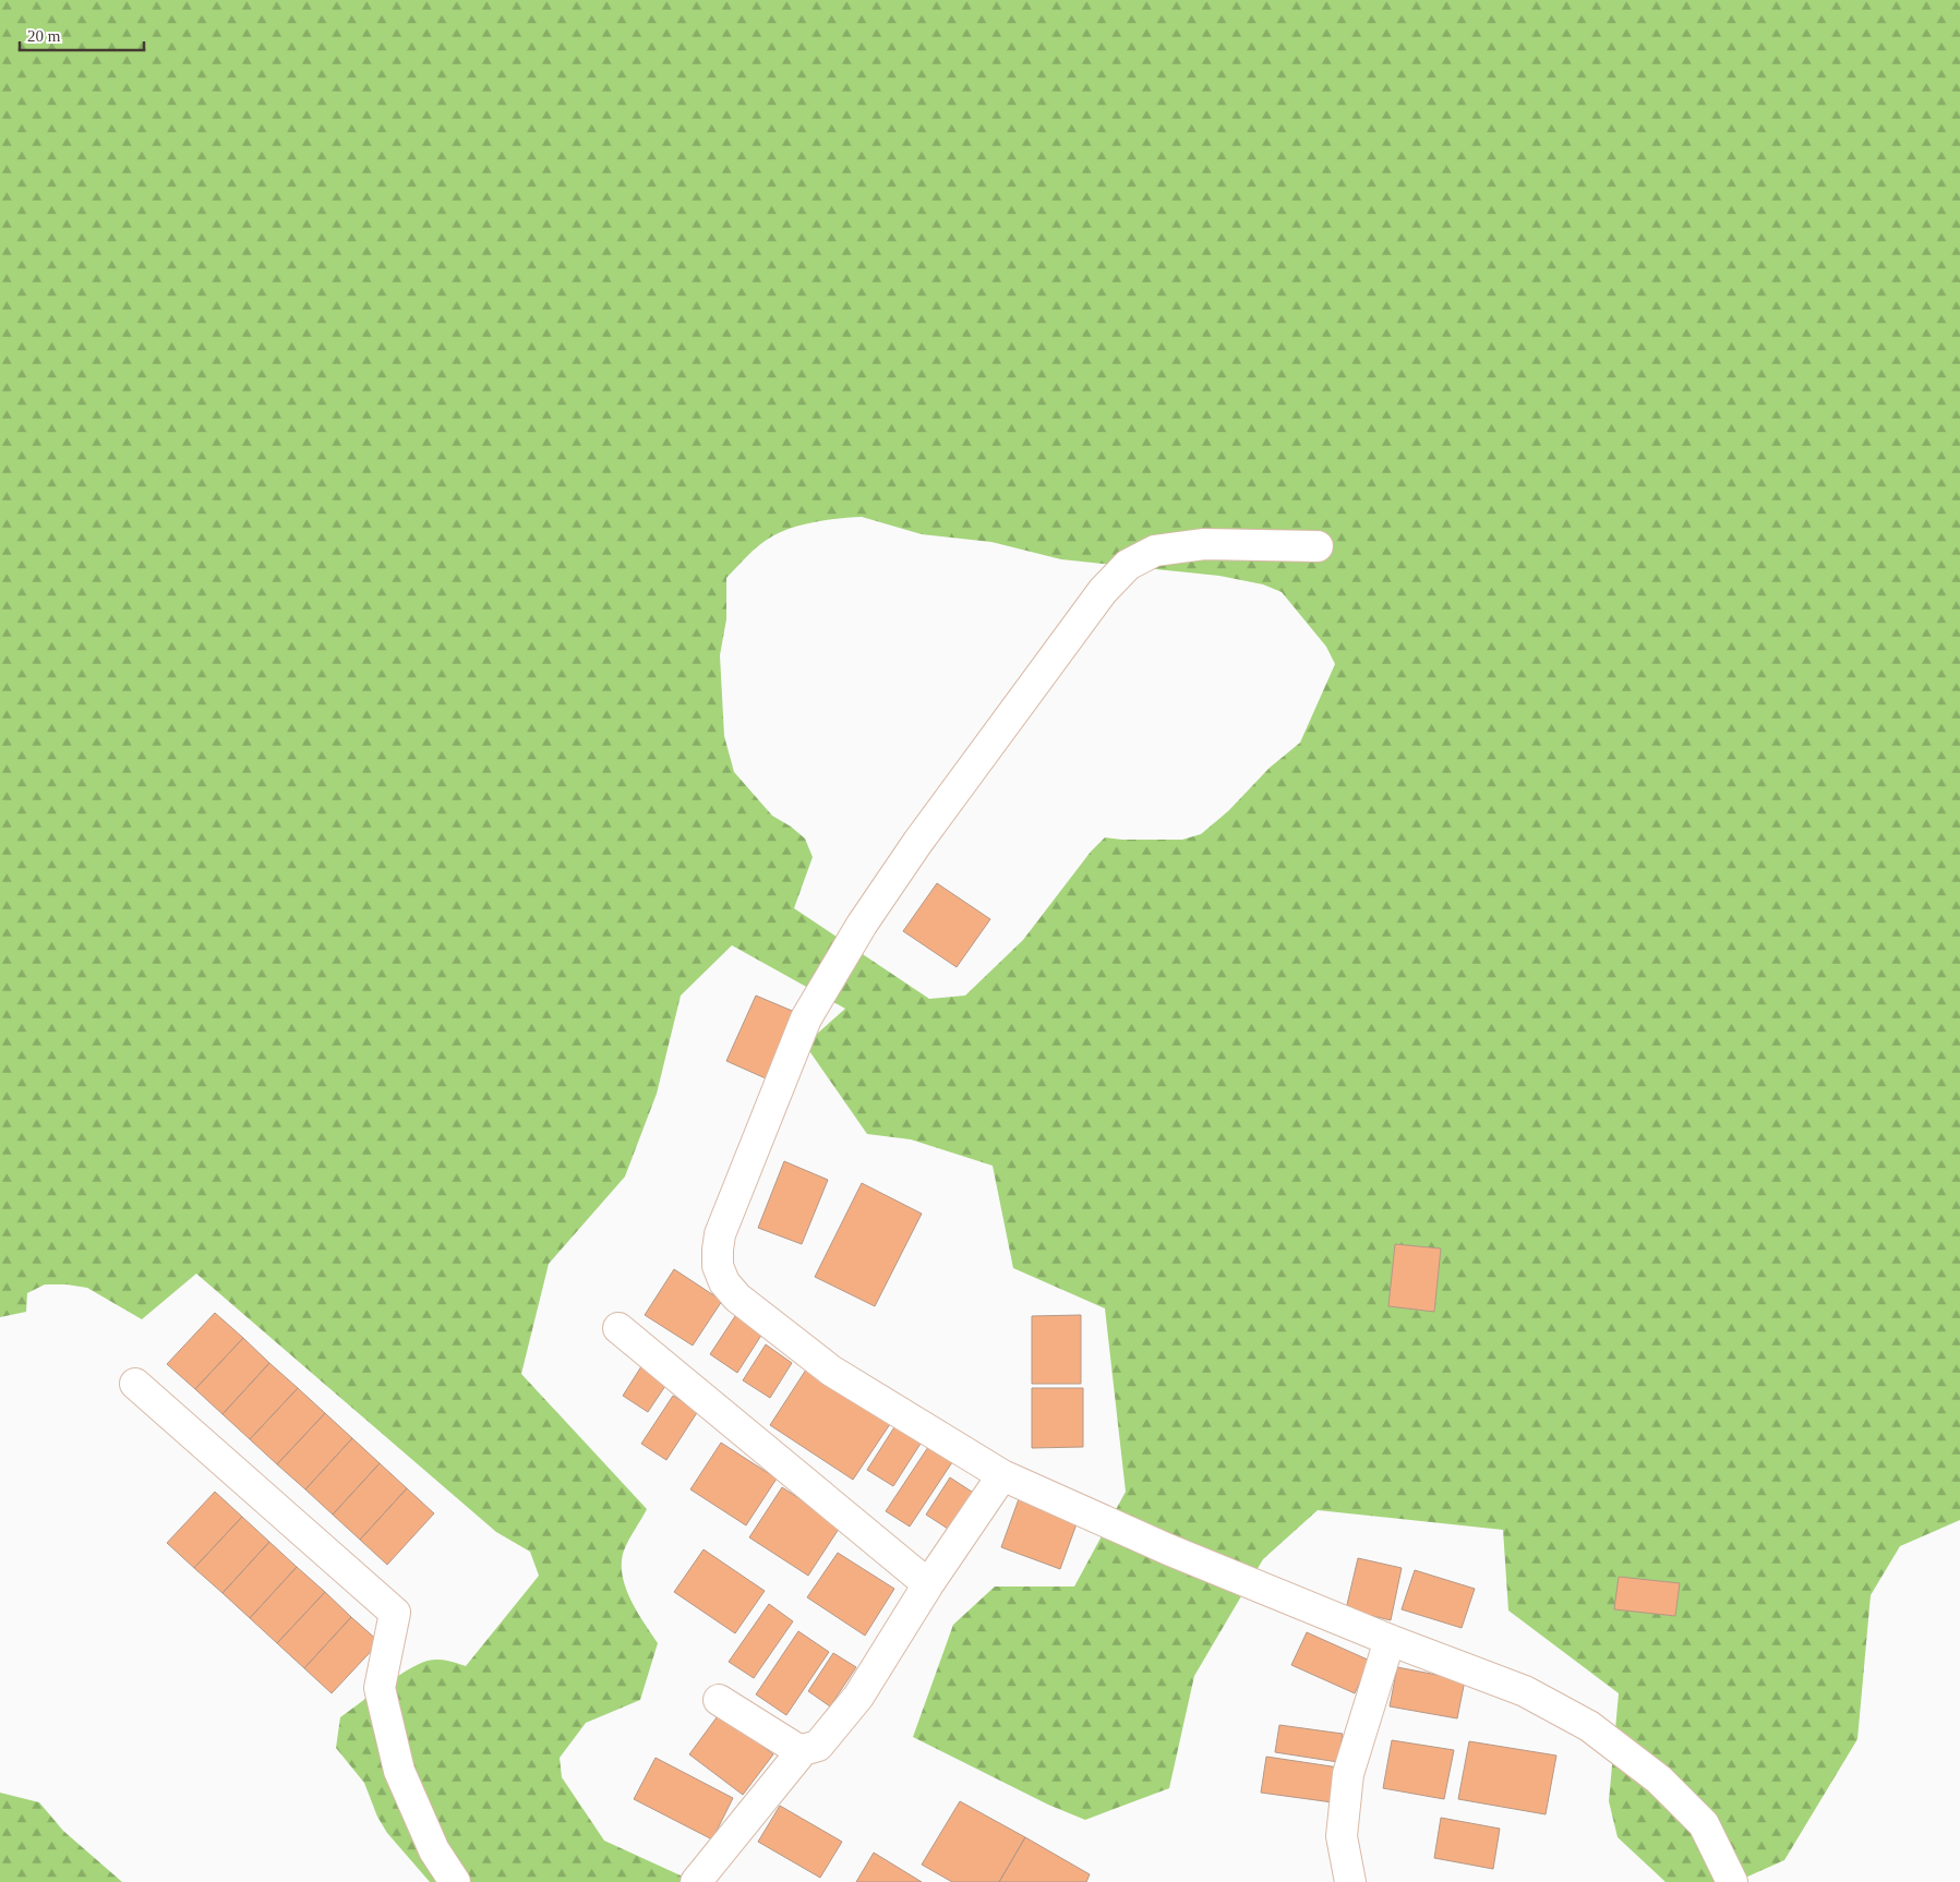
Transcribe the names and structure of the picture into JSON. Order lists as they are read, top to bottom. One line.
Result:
{"scale_bar":"20 m"}
